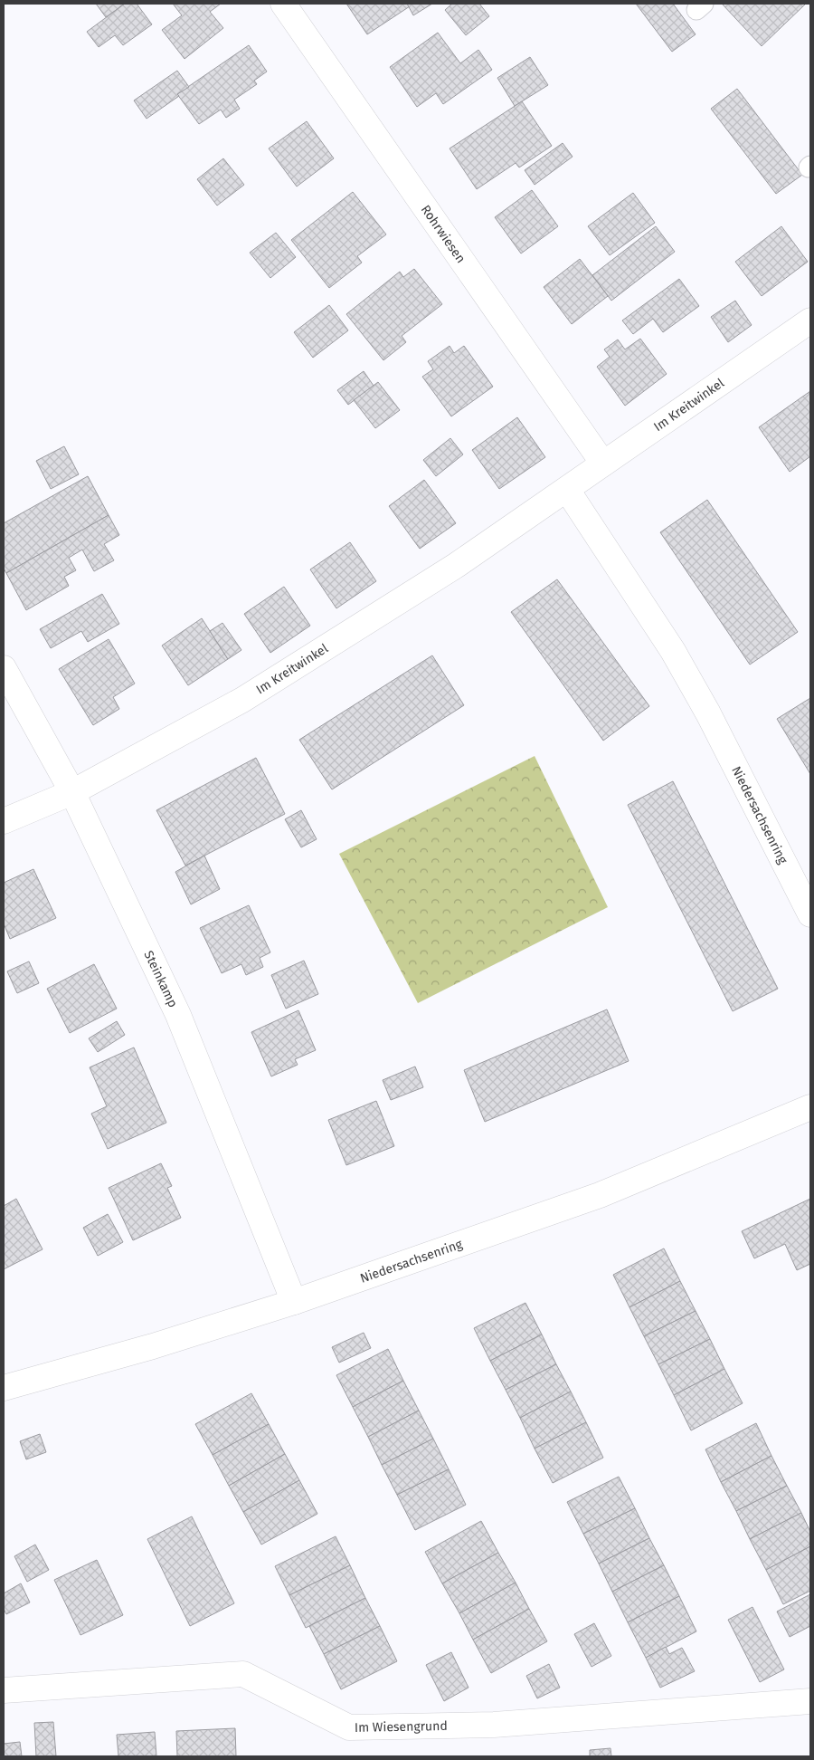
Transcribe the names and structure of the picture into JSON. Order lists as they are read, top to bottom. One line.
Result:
{"streets":{"street":["Rohrwiesen","Im Kreitwinkel","Niedersachsenring","Steinkamp","Im Wiesengrund"]},"crossings":[["Rohrwiesen","Im Kreitwinkel"],["Im Kreitwinkel","Niedersachsenring"],["Im Kreitwinkel","Steinkamp"],["Niedersachsenring","Steinkamp"]]}
